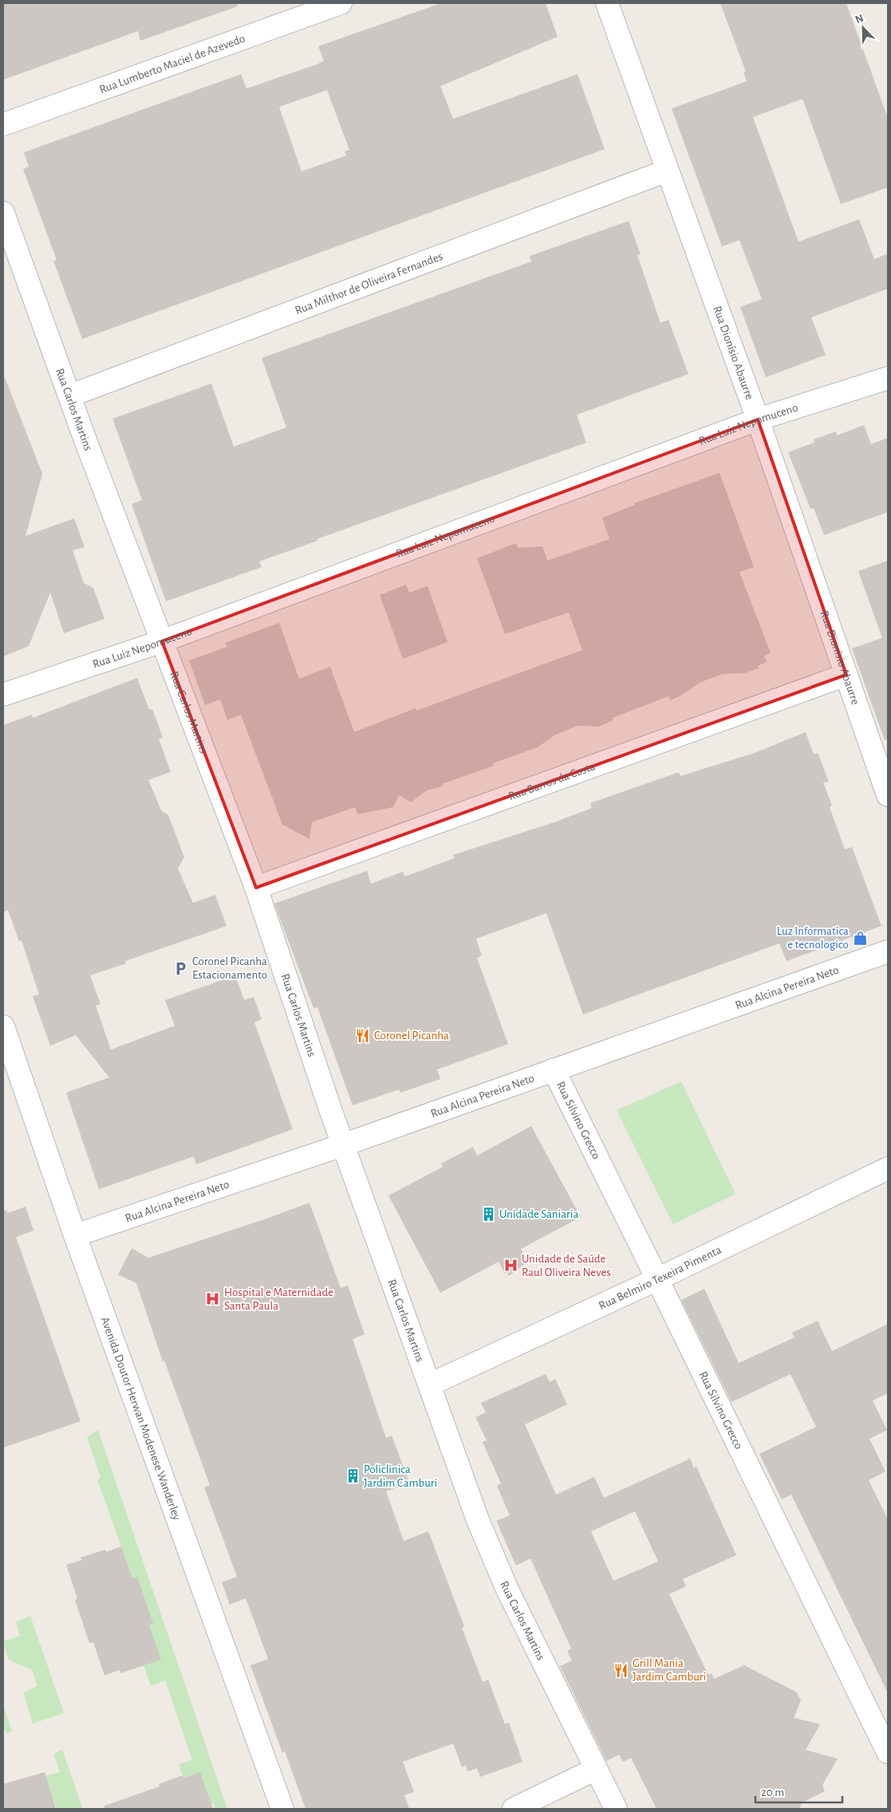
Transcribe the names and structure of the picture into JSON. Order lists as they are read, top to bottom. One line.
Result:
{"streets":{"street":["Rua Lumberto Maciel de Azevedo","Rua Milthor de Oliveira Fernandes","Rua Dionísio Abaurre","Rua Carlos Martins","Rua Luiz Nepomuceno","Rua Barros da Costa","Rua Alcina Pereira Neto","Rua Silvino Grecco","Rua Belmiro Texeira Pimenta","Avenida Doutor Herwan Modenese Wanderley"]},"crossings":[["Rua Milthor de Oliveira Fernandes","Rua Dionísio Abaurre"],["Rua Milthor de Oliveira Fernandes","Rua Carlos Martins"],["Rua Dionísio Abaurre","Rua Luiz Nepomuceno"],["Rua Dionísio Abaurre","Rua Barros da Costa"],["Rua Carlos Martins","Rua Luiz Nepomuceno"],["Rua Carlos Martins","Rua Barros da Costa"],["Rua Carlos Martins","Rua Alcina Pereira Neto"],["Rua Carlos Martins","Rua Belmiro Texeira Pimenta"],["Rua Alcina Pereira Neto","Rua Silvino Grecco"],["Rua Alcina Pereira Neto","Avenida Doutor Herwan Modenese Wanderley"],["Rua Silvino Grecco","Rua Belmiro Texeira Pimenta"]],"places":{"shop":["Luz Informatica e tecnologico"],"parking":["Coronel Picanha Estacionamento"],"restaurant":["Coronel Picanha","Grill Mania Jardim Camburi"],"building":["Unidade Saniaria","Policlinica Jardim Camburi"],"hospital":["Unidade de Saúde Raul Oliveira Neves","Hospital e Maternidade Santa Paula"]},"scale_bar":"20 m","north":"top left"}
